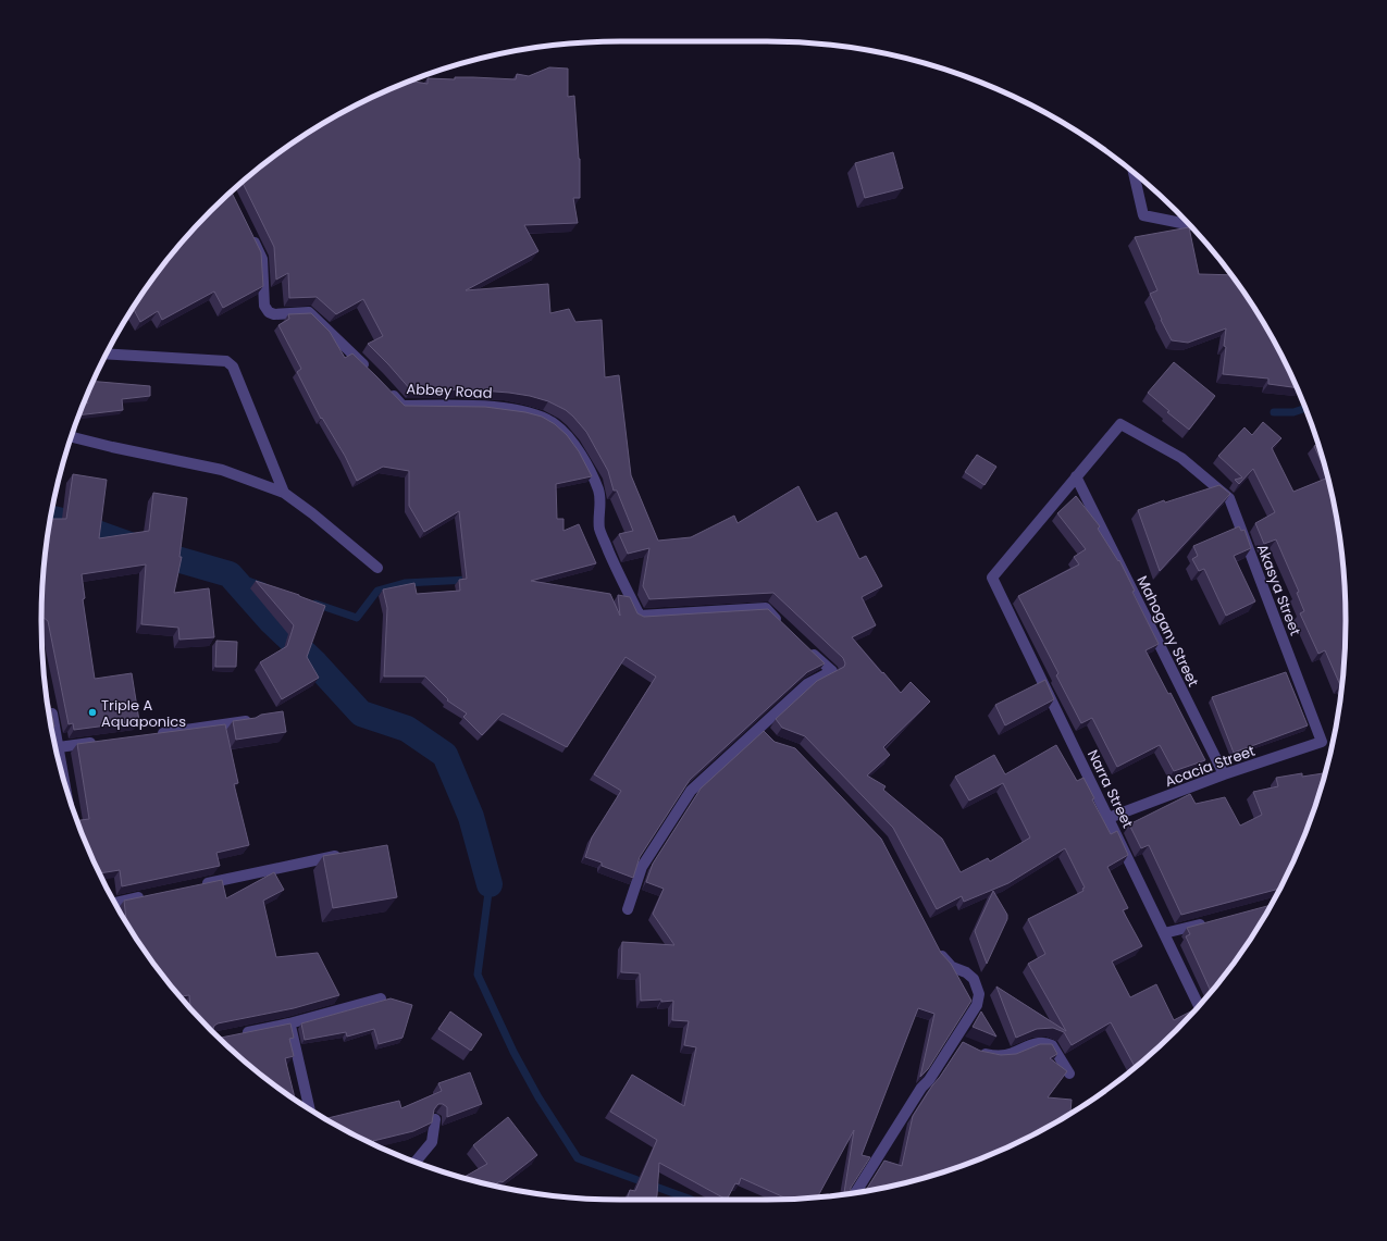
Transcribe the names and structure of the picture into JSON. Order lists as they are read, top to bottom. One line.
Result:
{"streets":{"street":["Abbey Road","Akasya Street","Mahogany Street","Acacia Street","Narra Street"]},"crossings":[["Akasya Street","Mahogany Street"],["Akasya Street","Acacia Street"],["Akasya Street","Narra Street"],["Mahogany Street","Acacia Street"],["Mahogany Street","Narra Street"],["Acacia Street","Narra Street"]],"places":["Triple A Aquaponics"]}
